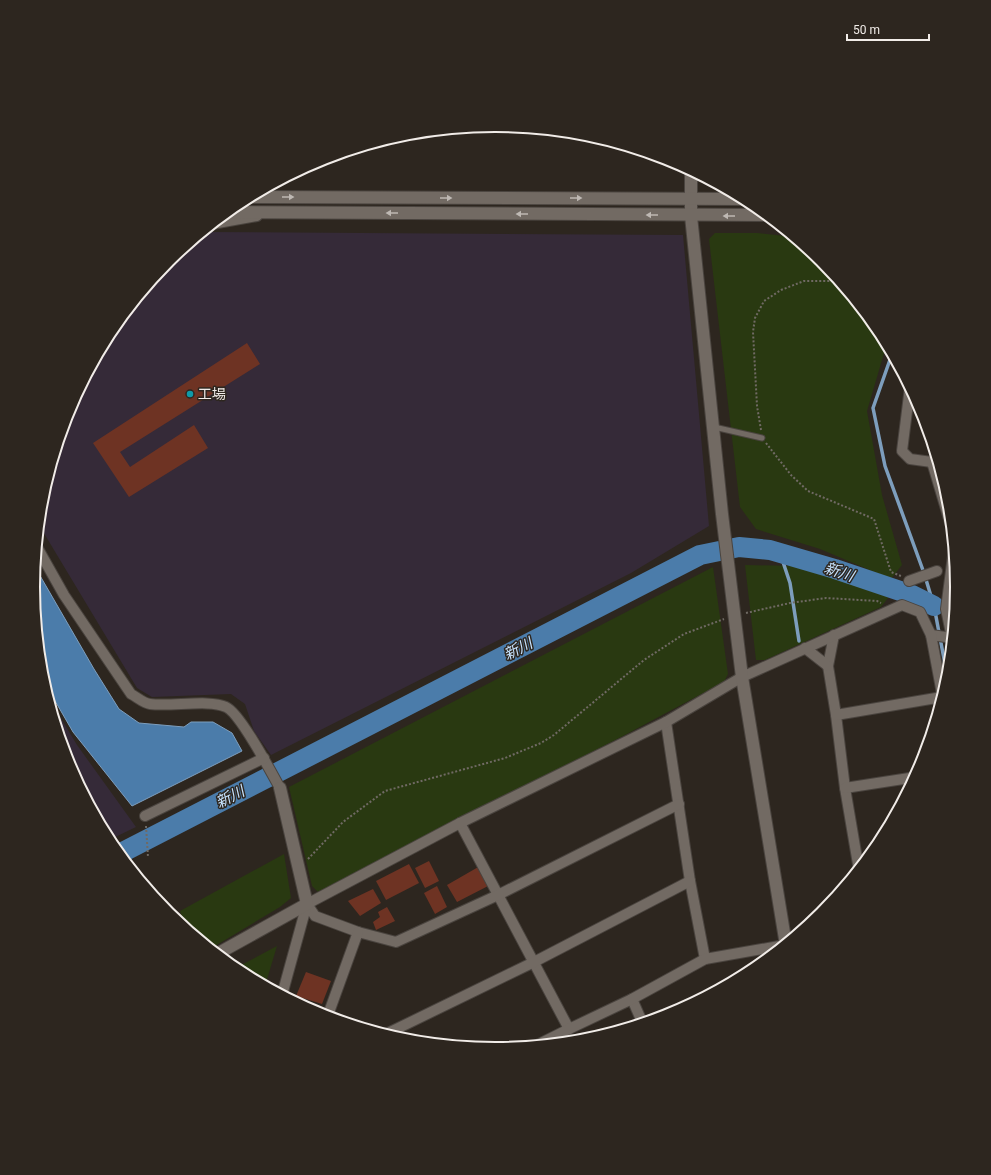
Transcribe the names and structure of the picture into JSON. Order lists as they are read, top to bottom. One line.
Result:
{"water":["新川"],"places":["工場"],"scale_bar":"50 m"}
